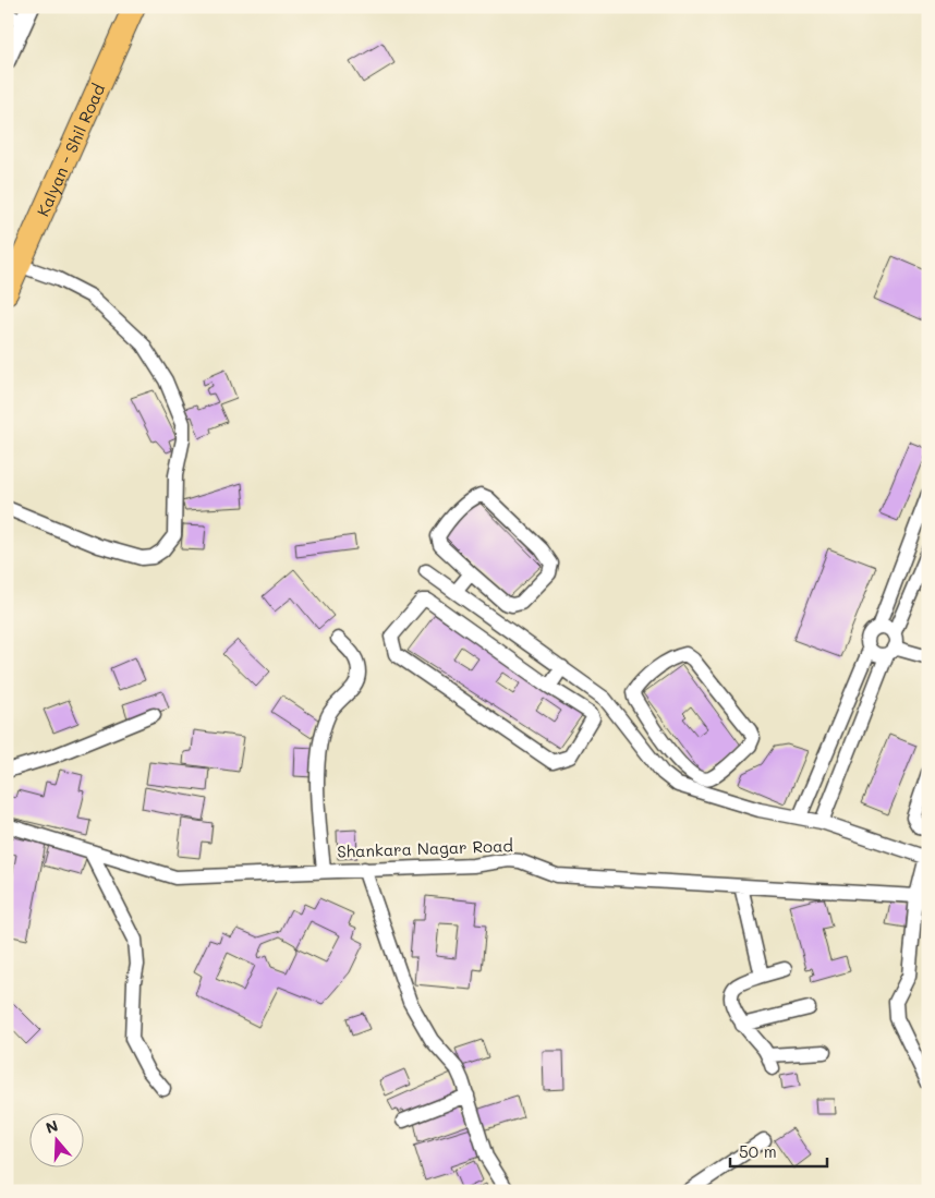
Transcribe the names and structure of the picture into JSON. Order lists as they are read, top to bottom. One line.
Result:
{"streets":{"main road":["Kalyan - Shil Road"],"street":["Shankara Nagar Road"]},"scale_bar":"50 m","north":"top"}
